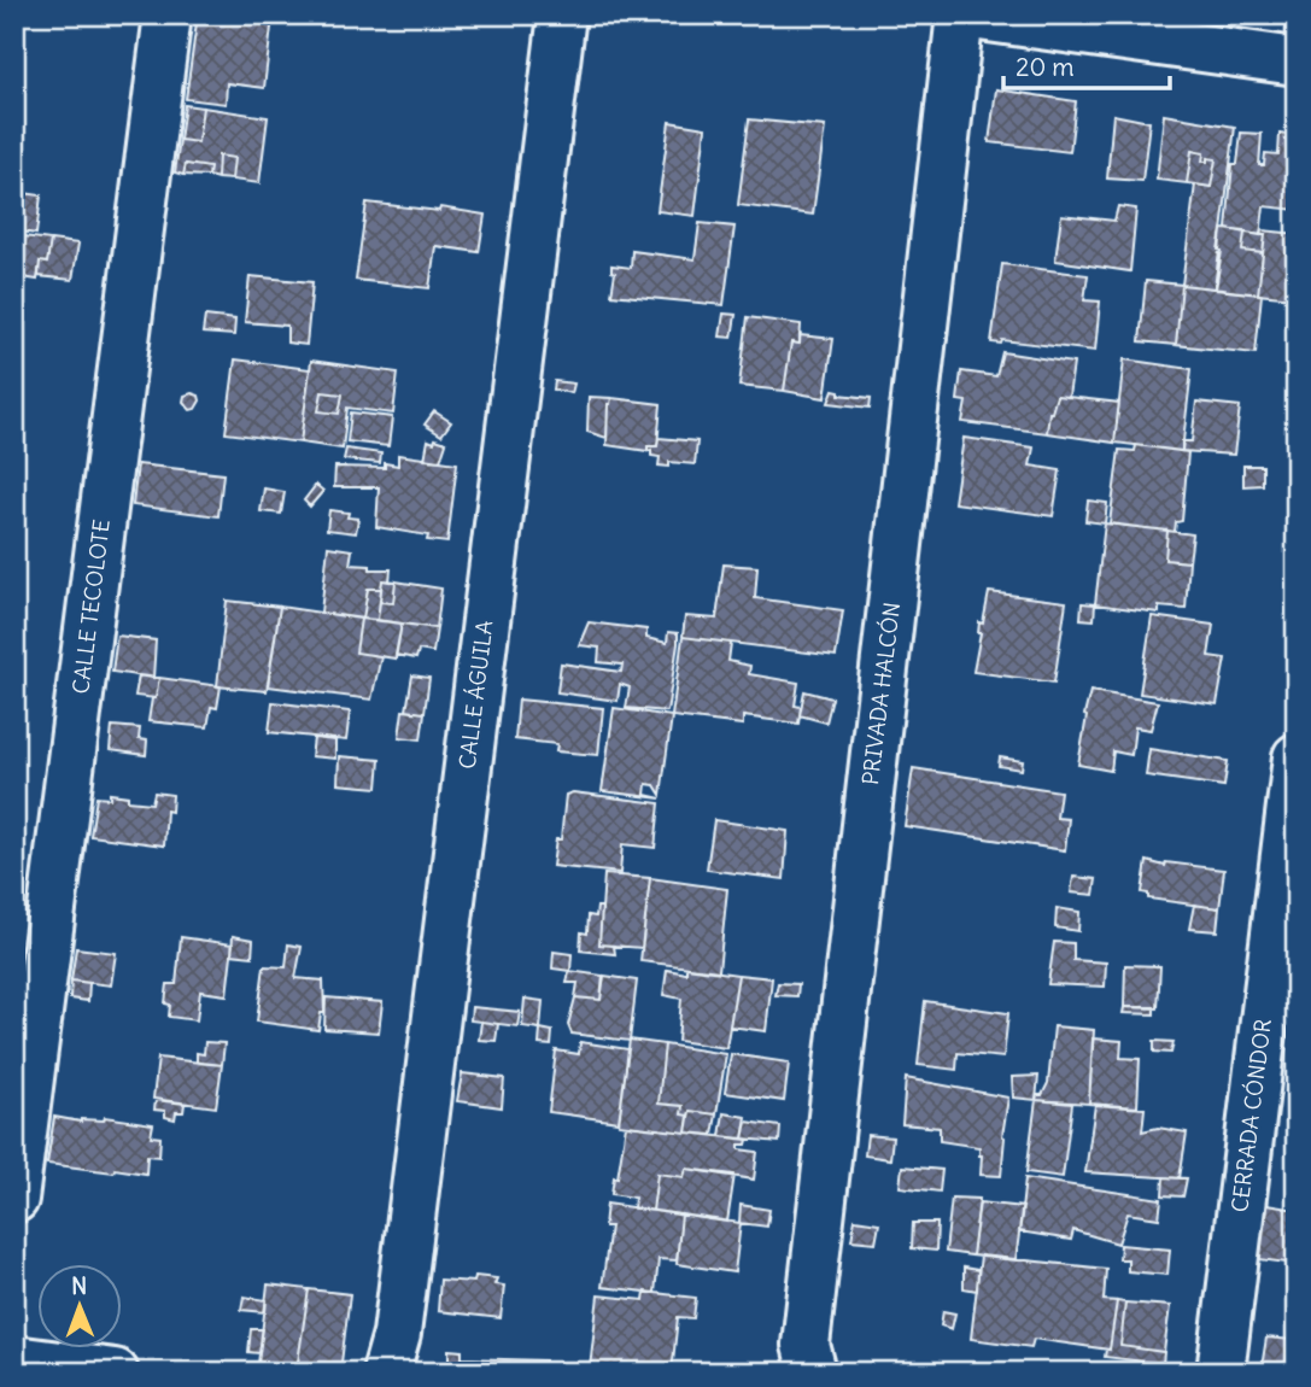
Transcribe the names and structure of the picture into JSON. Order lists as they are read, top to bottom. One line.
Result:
{"streets":{"street":["CALLE TECOLOTE","PRIVADA HALCÓN","CALLE ÁGUILA","CERRADA CÓNDOR"]},"scale_bar":"20 m","north":"top"}
